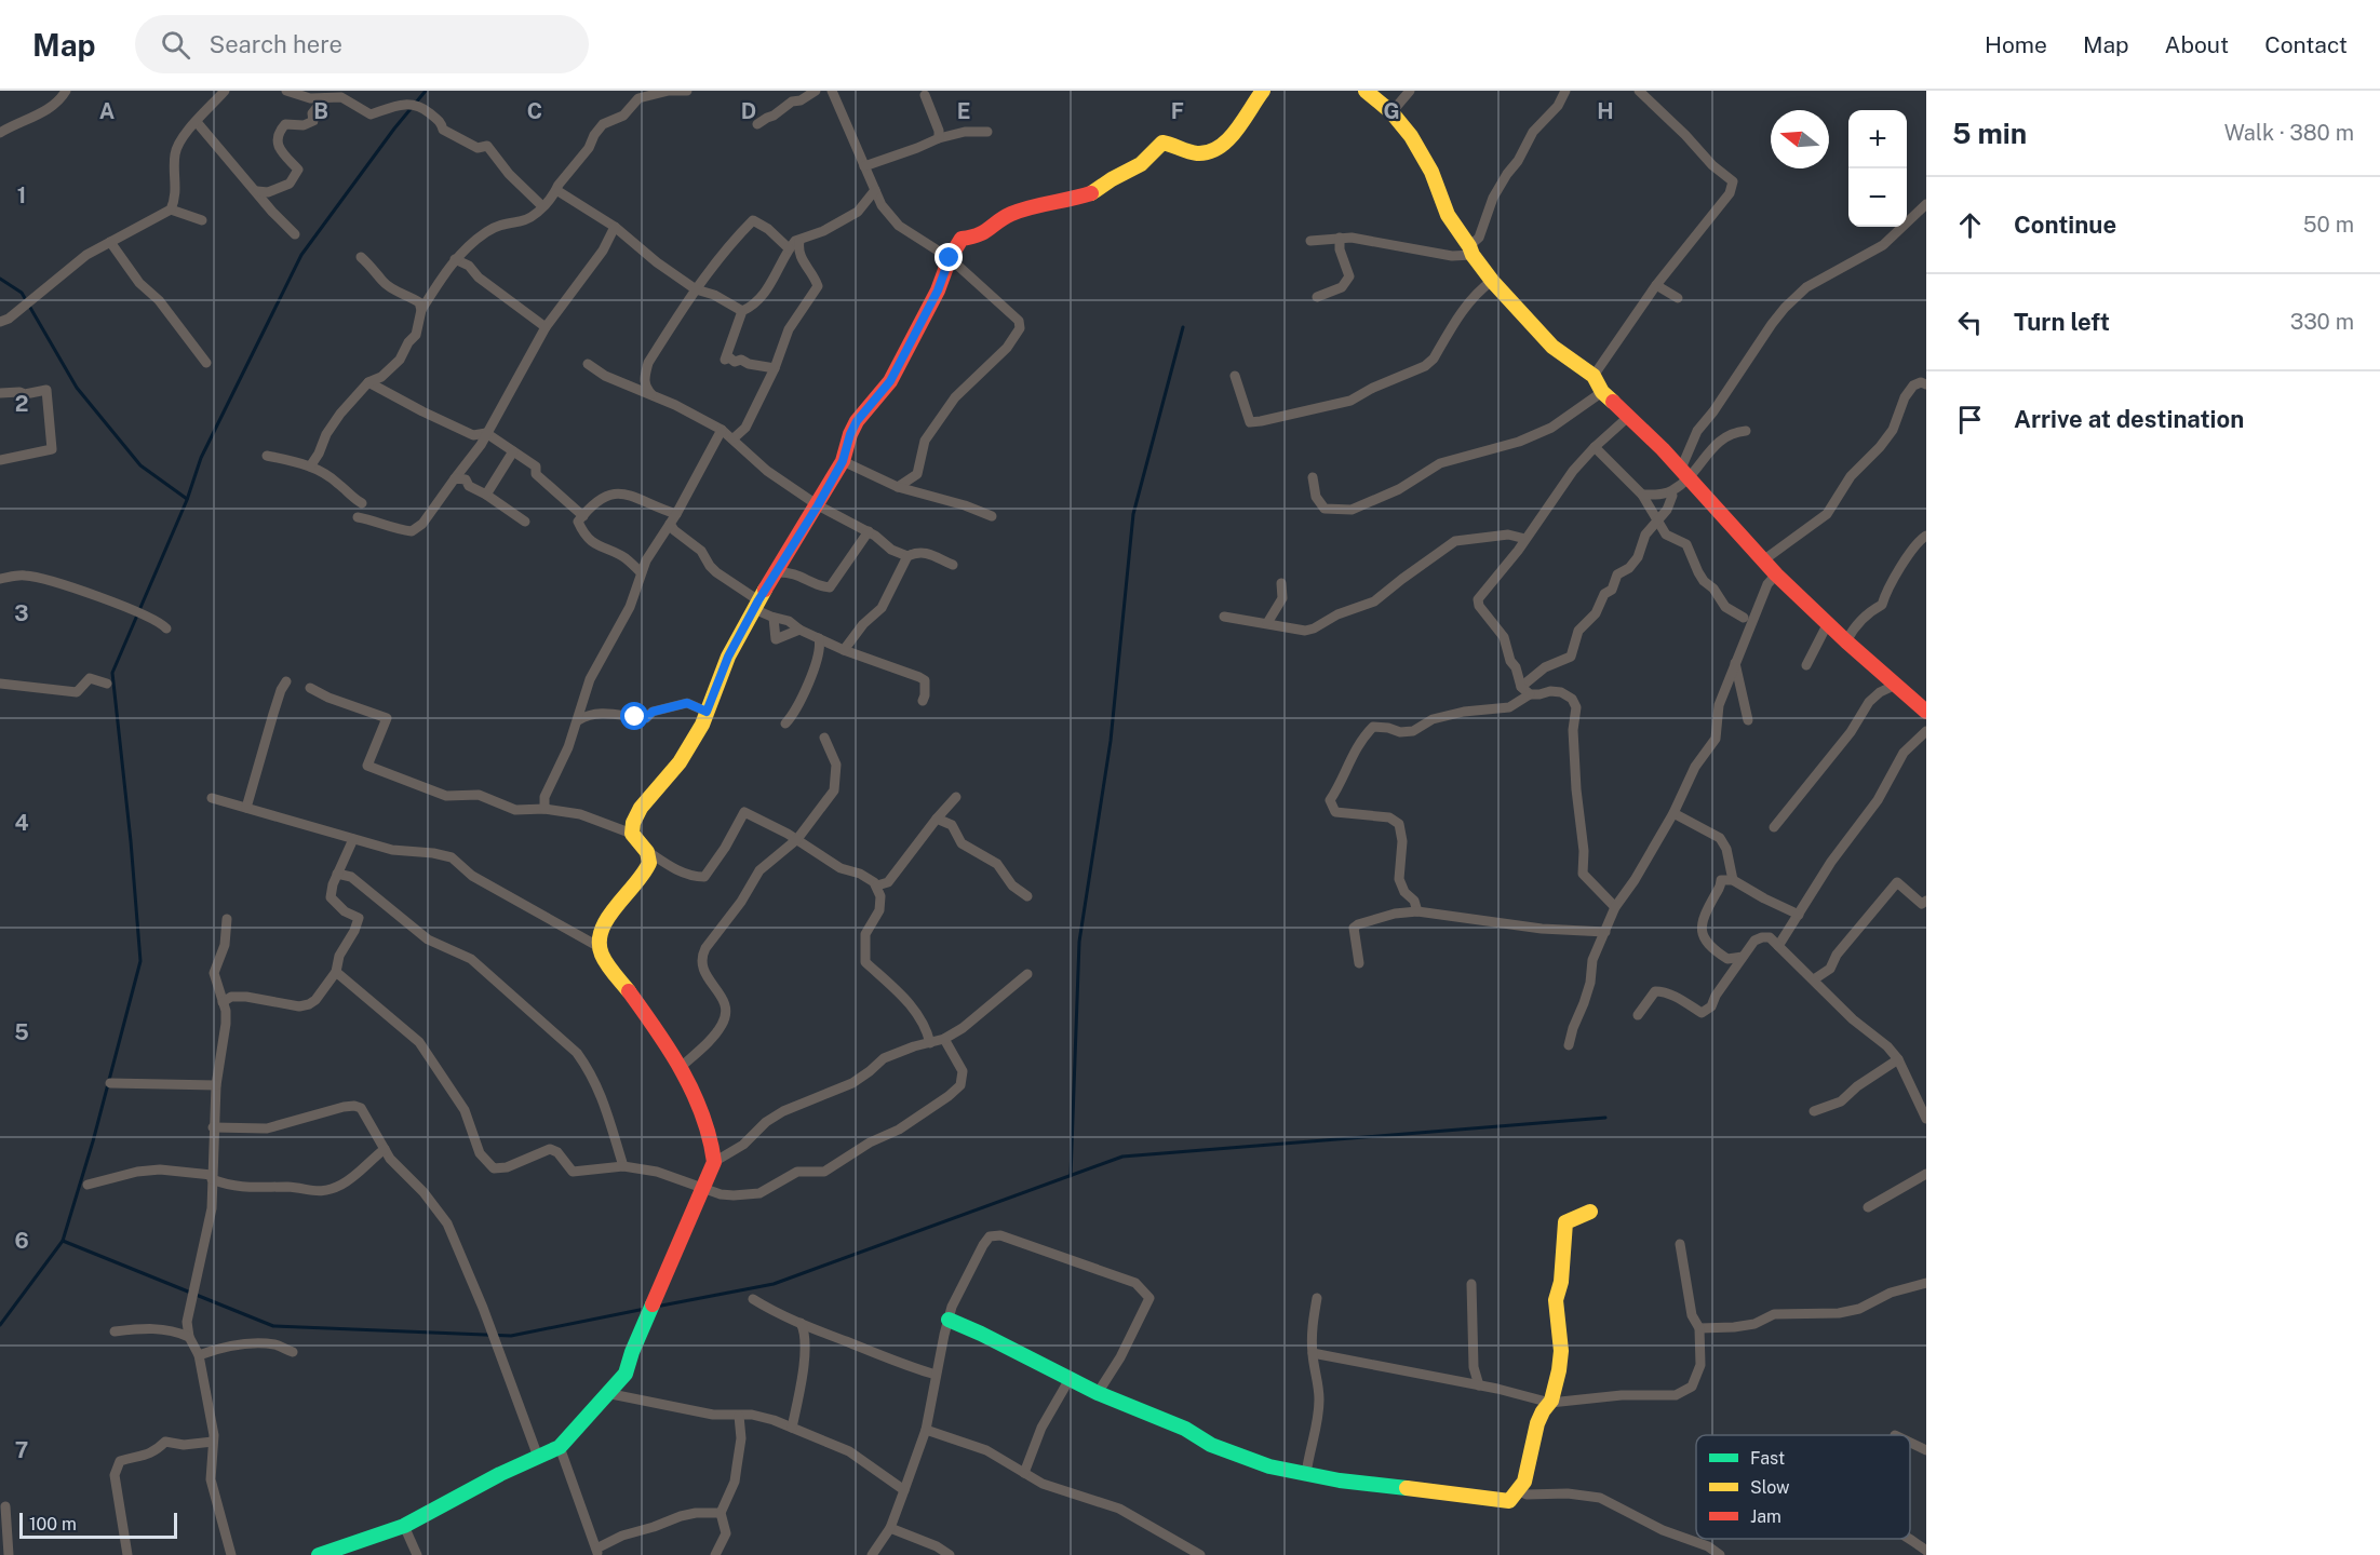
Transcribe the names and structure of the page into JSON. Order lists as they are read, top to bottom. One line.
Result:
{"legend":["Fast","Slow","Jam"],"scale_bar":"100 m","north":"left","page":{"header":"Map","search":"Search here","nav":["Home","Map","About","Contact"],"heading":["5 min","Walk · 380 m"],"map_buttons":["+","−"],"list":[["Continue","50 m"],["Turn left","330 m"],"Arrive at destination"],"scale":"100 m"},"grid":{"columns":["A","B","C","D","E","F","G","H"],"rows":["1","2","3","4","5","6","7"]}}
